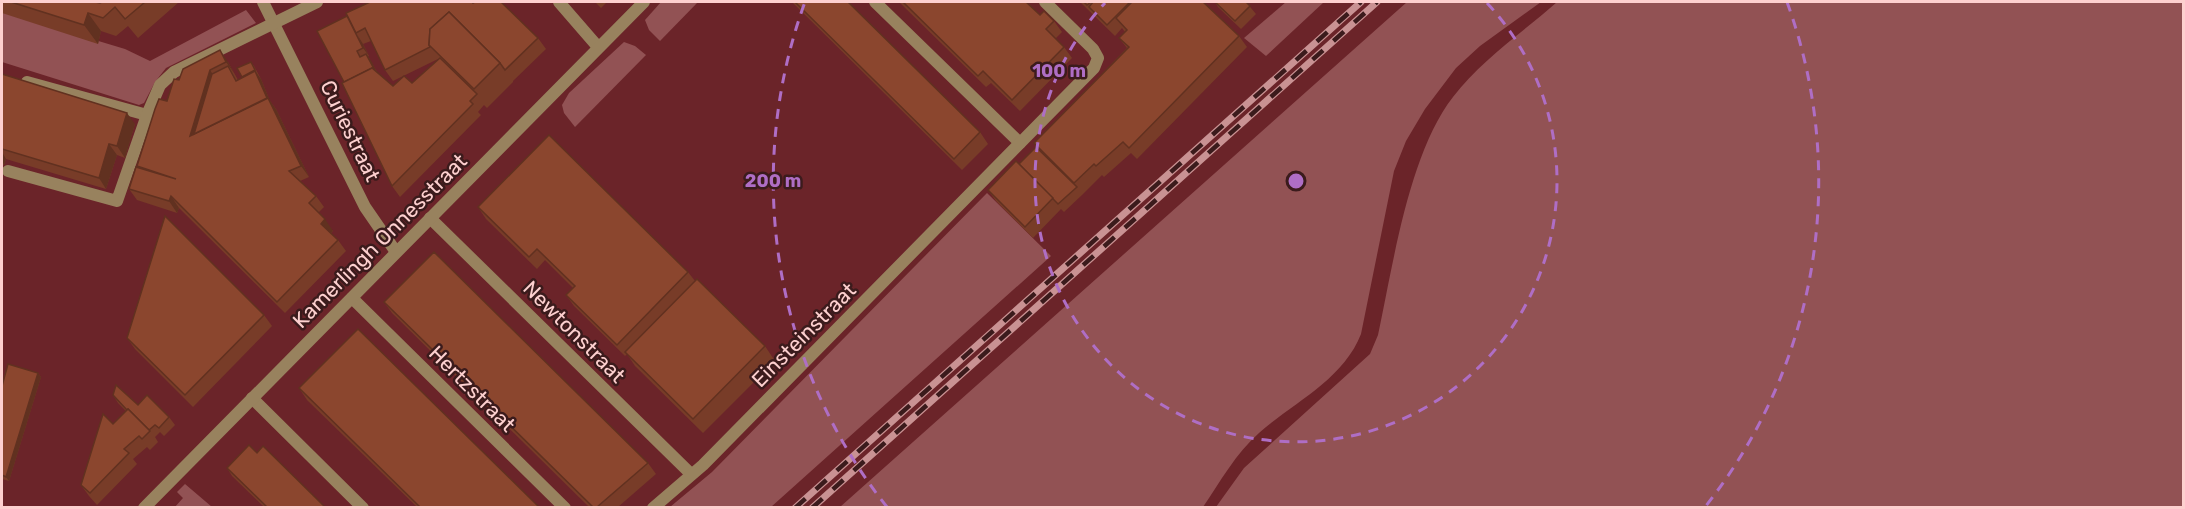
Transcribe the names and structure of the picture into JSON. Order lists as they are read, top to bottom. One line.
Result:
{"streets":{"street":["Curiestraat","Kamerlingh Onnesstraat","Newtonstraat","Einsteinstraat","Hertzstraat"]},"crossings":[["Curiestraat","Kamerlingh Onnesstraat"],["Kamerlingh Onnesstraat","Newtonstraat"],["Kamerlingh Onnesstraat","Hertzstraat"],["Newtonstraat","Einsteinstraat"]],"rings":["100 m","200 m"]}
